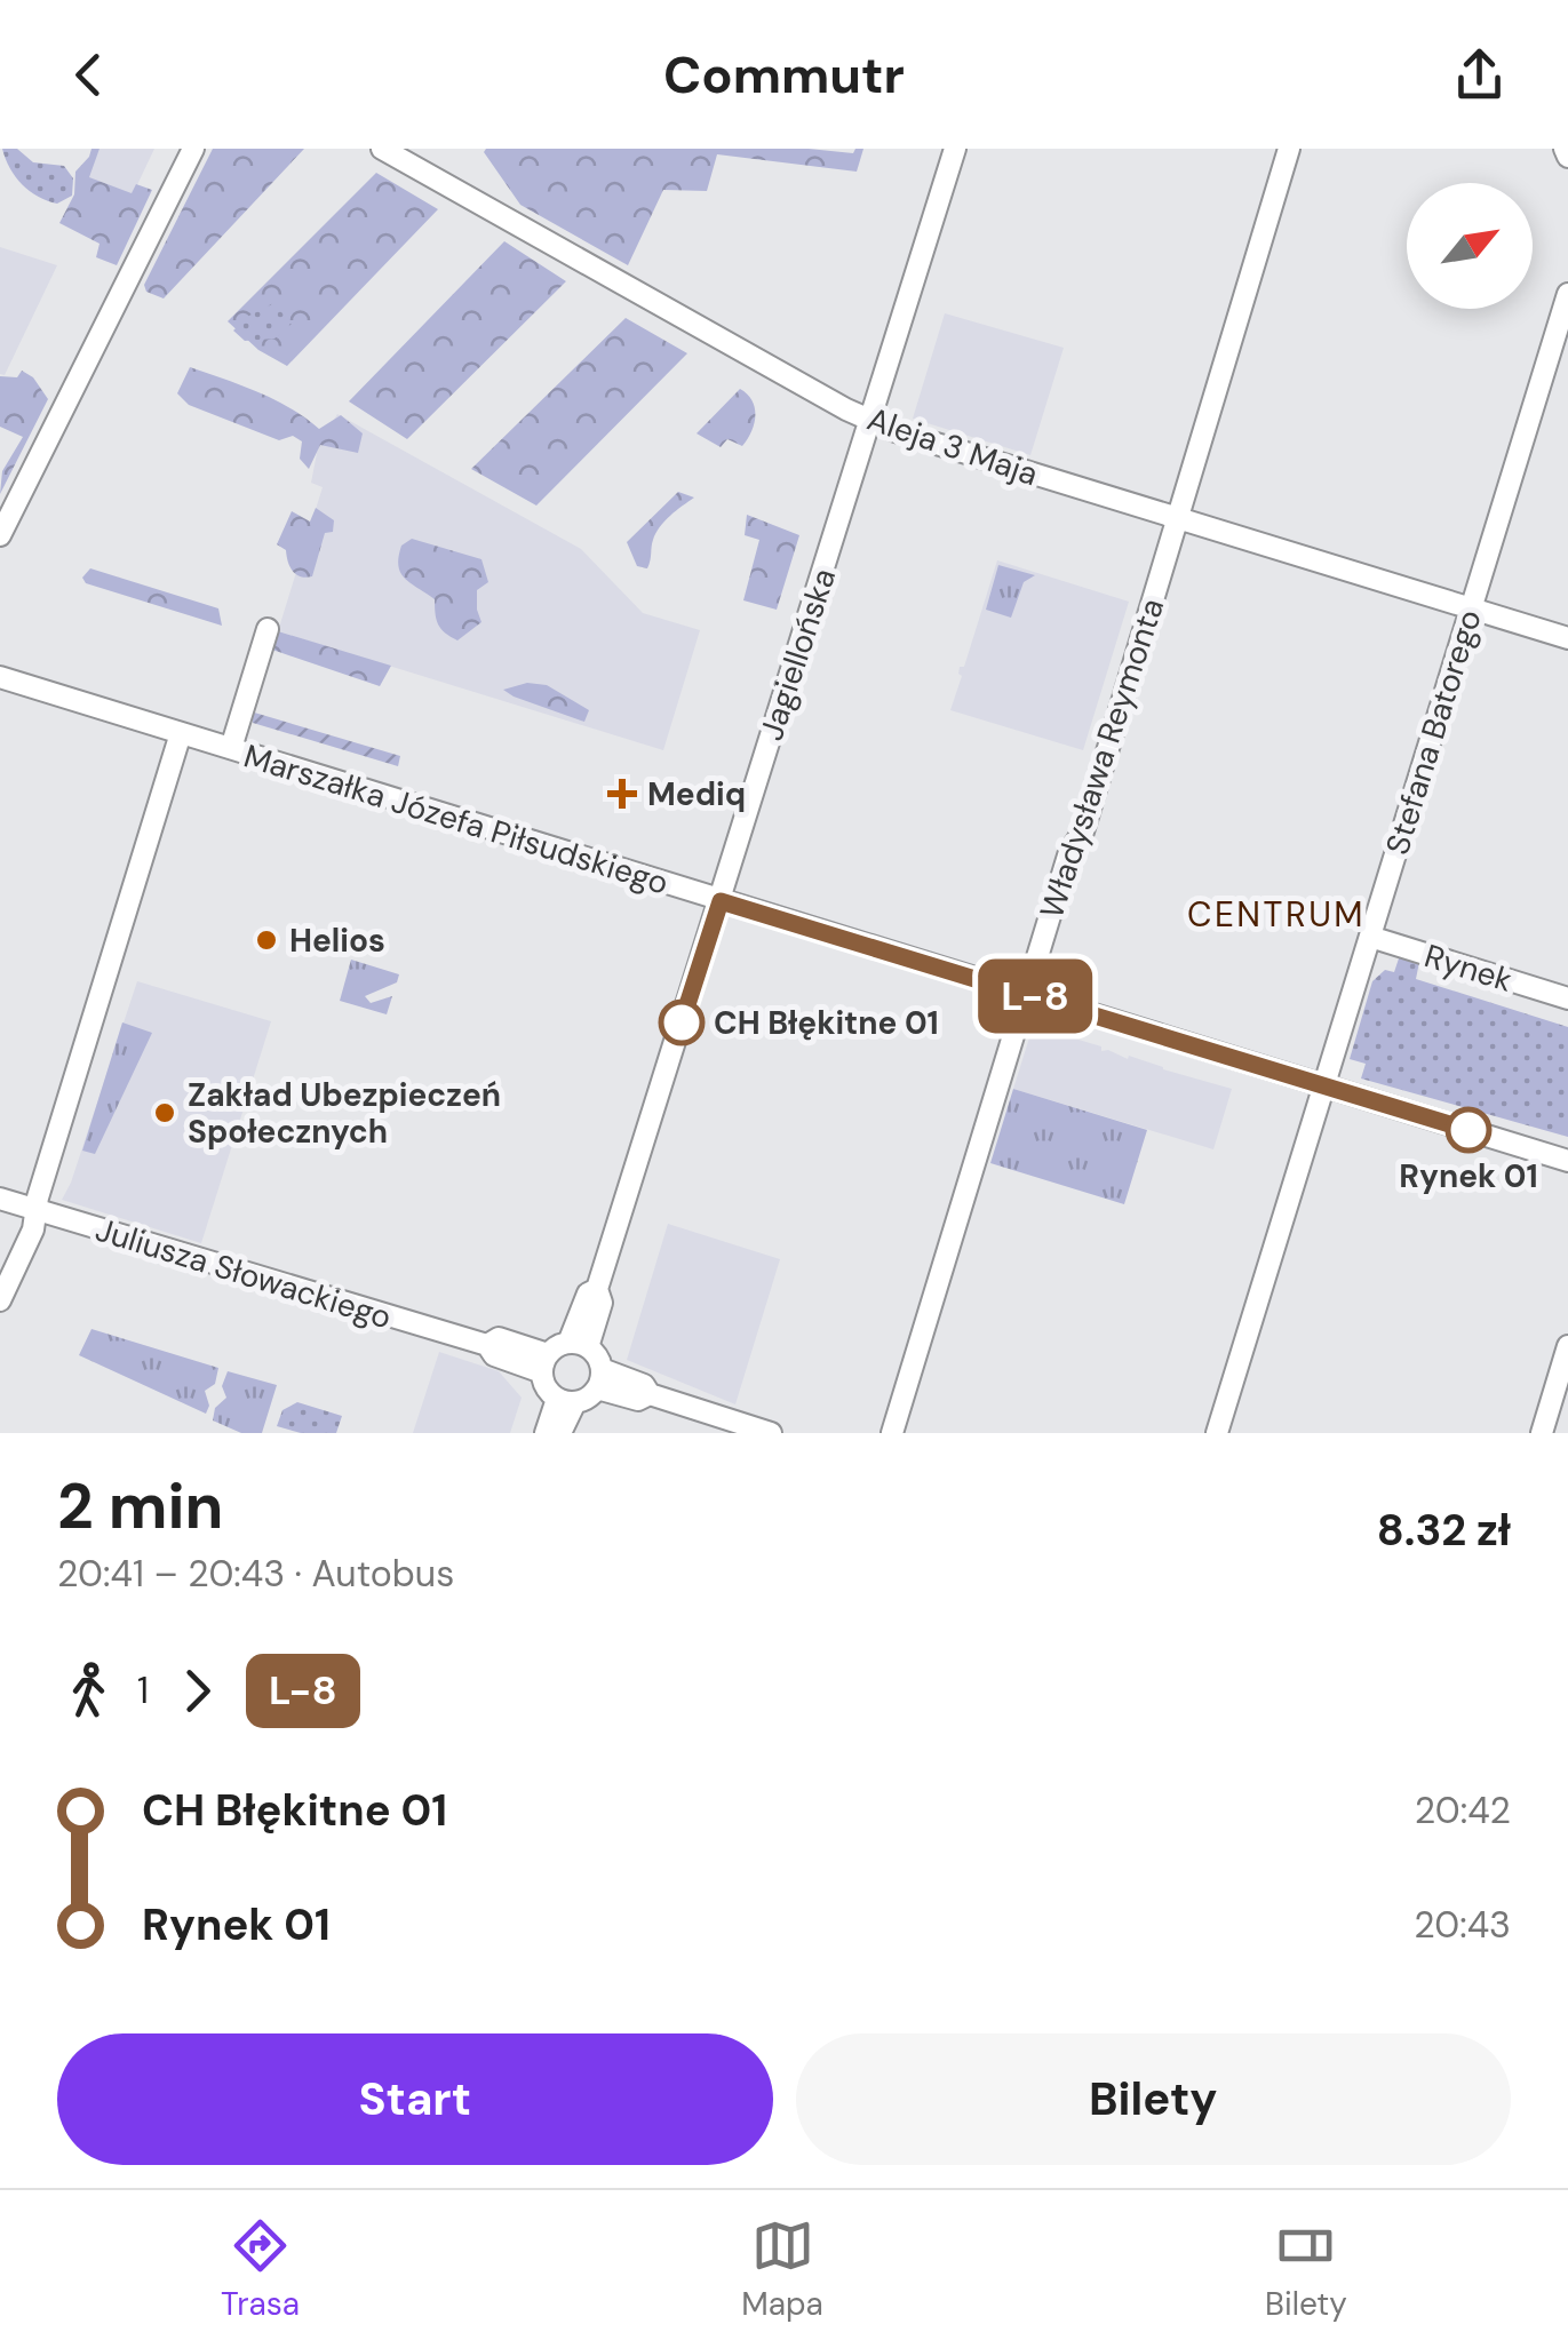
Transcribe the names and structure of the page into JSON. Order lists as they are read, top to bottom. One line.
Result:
{"streets":{"street":["Aleja 3 Maja","Jagiellońska","Stefana Batorego","Władysława Reymonta","Marszałka Józefa Piłsudskiego","Rynek","Juliusza Słowackiego"]},"crossings":[["Aleja 3 Maja","Jagiellońska"],["Aleja 3 Maja","Stefana Batorego"],["Aleja 3 Maja","Władysława Reymonta"],["Jagiellońska","Marszałka Józefa Piłsudskiego"],["Stefana Batorego","Marszałka Józefa Piłsudskiego"],["Stefana Batorego","Rynek"],["Władysława Reymonta","Marszałka Józefa Piłsudskiego"]],"districts":["CENTRUM"],"places":{"health":["Mediq"],"other":["Helios","CH Błękitne 01","Zakład Ubezpieczeń Społecznych","Rynek 01"]},"lines":["bus line L-8"],"north":"top right","page":{"header":"Commutr","on_map":"L-8","heading":["2 min","20:41 – 20:43 · Autobus","8.32 zł"],"legs":["1","L-8"],"list":[{"name":"CH Błękitne 01","value":"20:42"},{"name":"Rynek 01","value":"20:43"}],"buttons":["Start","Bilety"],"tabs":["Trasa","Mapa","Bilety"]}}
